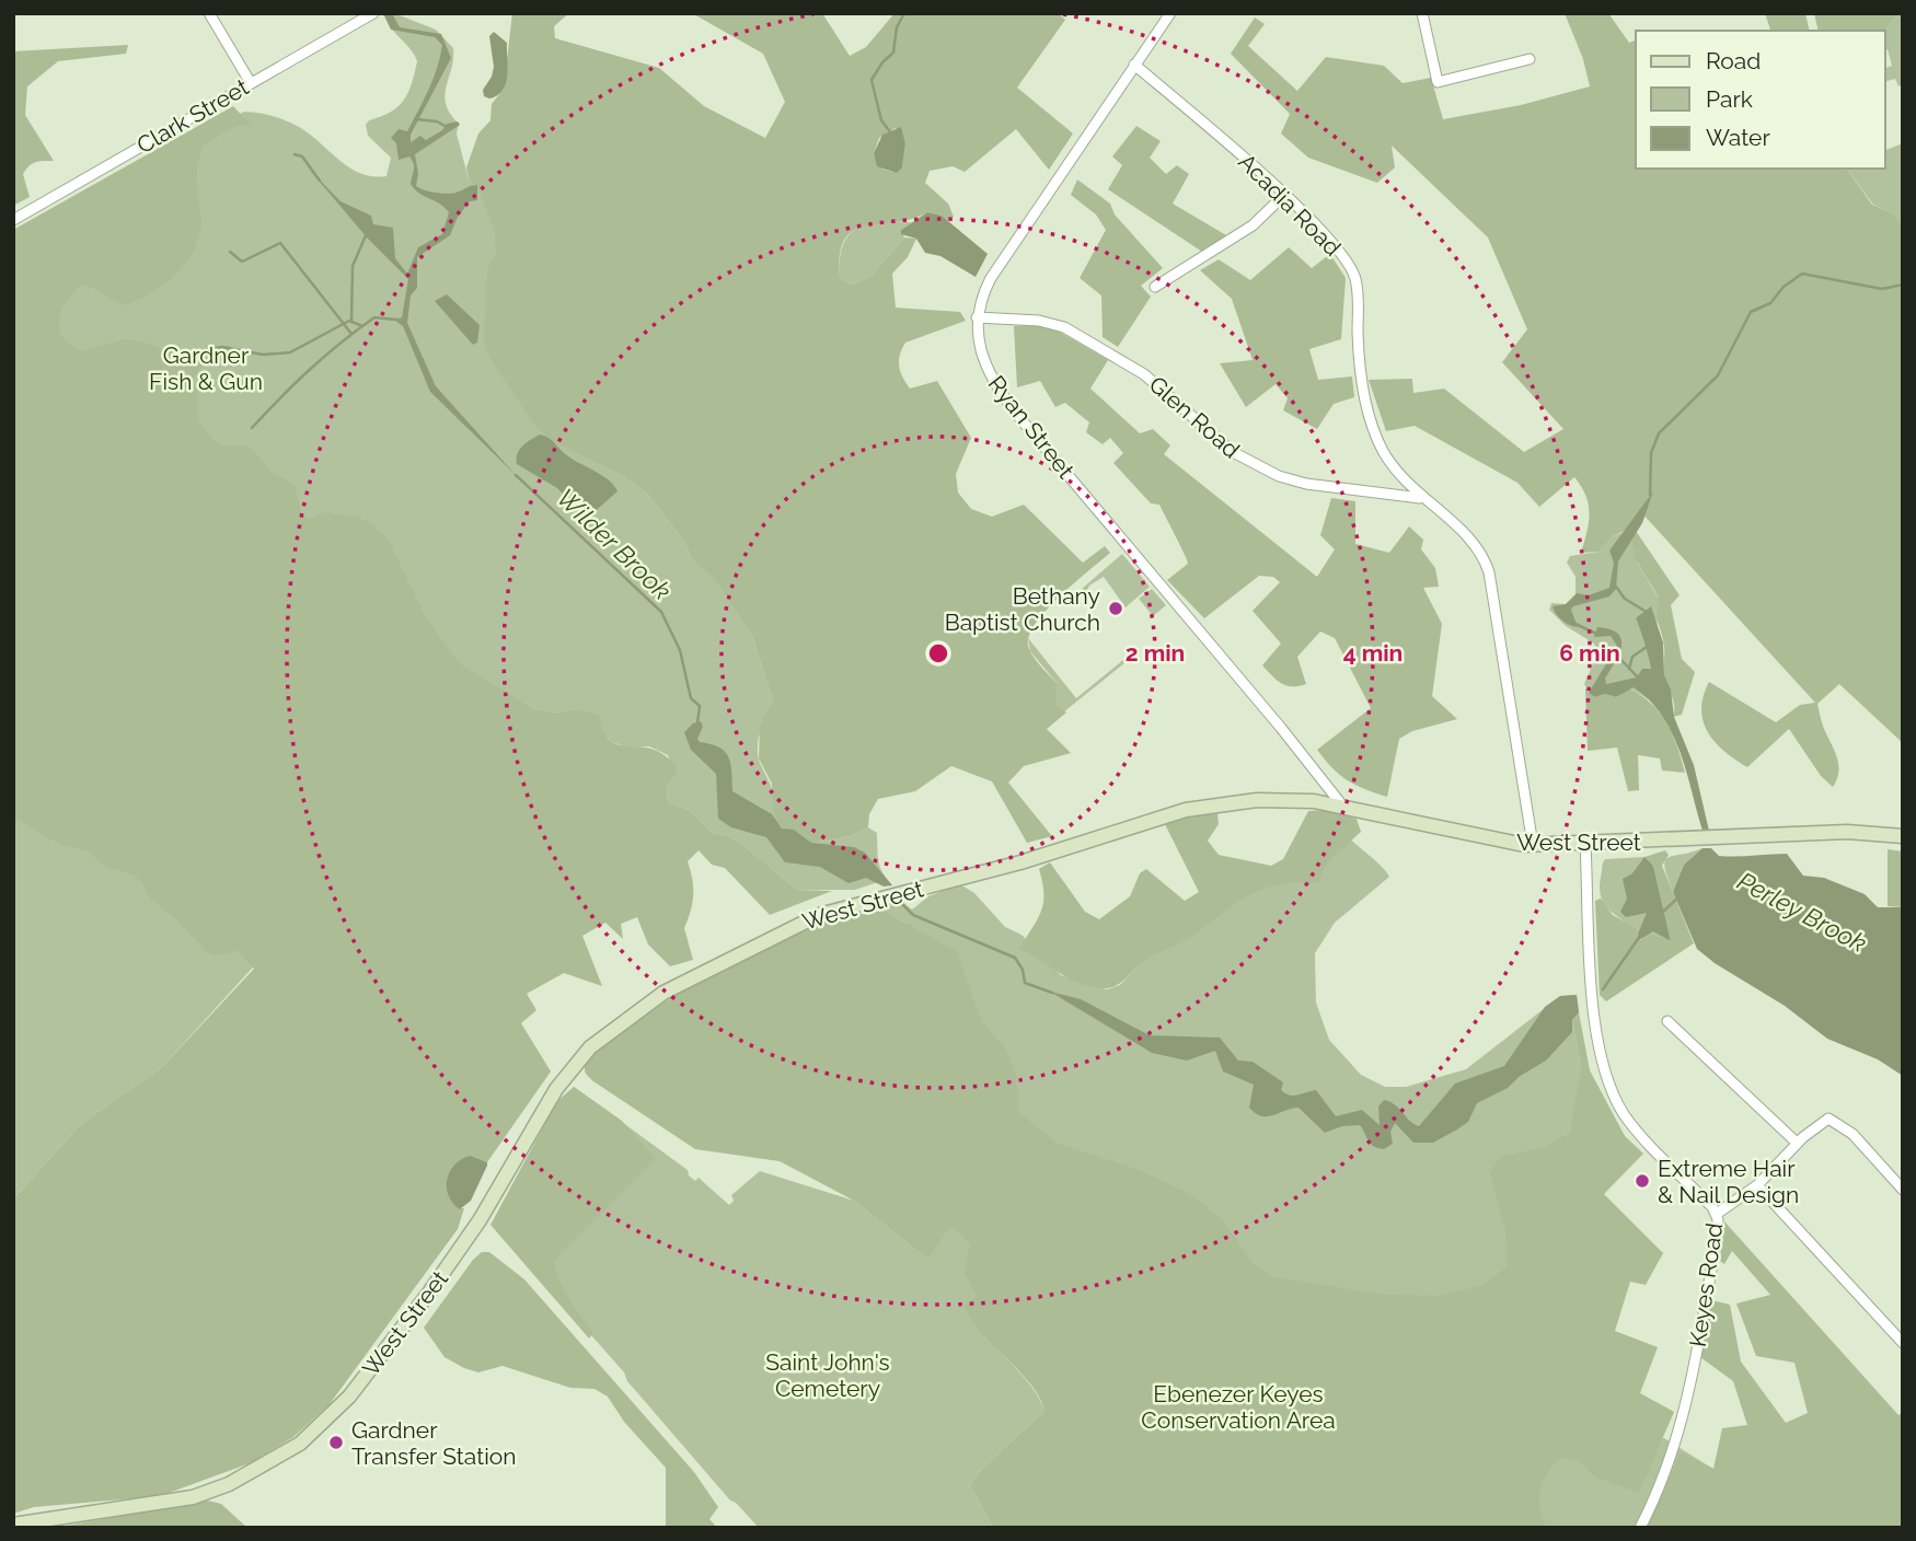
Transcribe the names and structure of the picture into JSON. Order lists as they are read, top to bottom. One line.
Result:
{"streets":{"main road":["West Street"],"street":["Clark Street","Acadia Road","Glen Road","Ryan Street","Keyes Road"]},"crossings":[["Acadia Road","Glen Road"],["Acadia Road","Ryan Street"],["Acadia Road","West Street"],["Glen Road","Ryan Street"],["Ryan Street","West Street"],["West Street","Keyes Road"]],"water":["Wilder Brook","Perley Brook"],"parks":["Gardner Fish & Gun","Saint John's Cemetery","Ebenezer Keyes Conservation Area"],"places":["Bethany Baptist Church","Extreme Hair & Nail Design","Gardner Transfer Station"],"legend":["Road","Park","Water"],"rings":["2 min","4 min","6 min"]}
